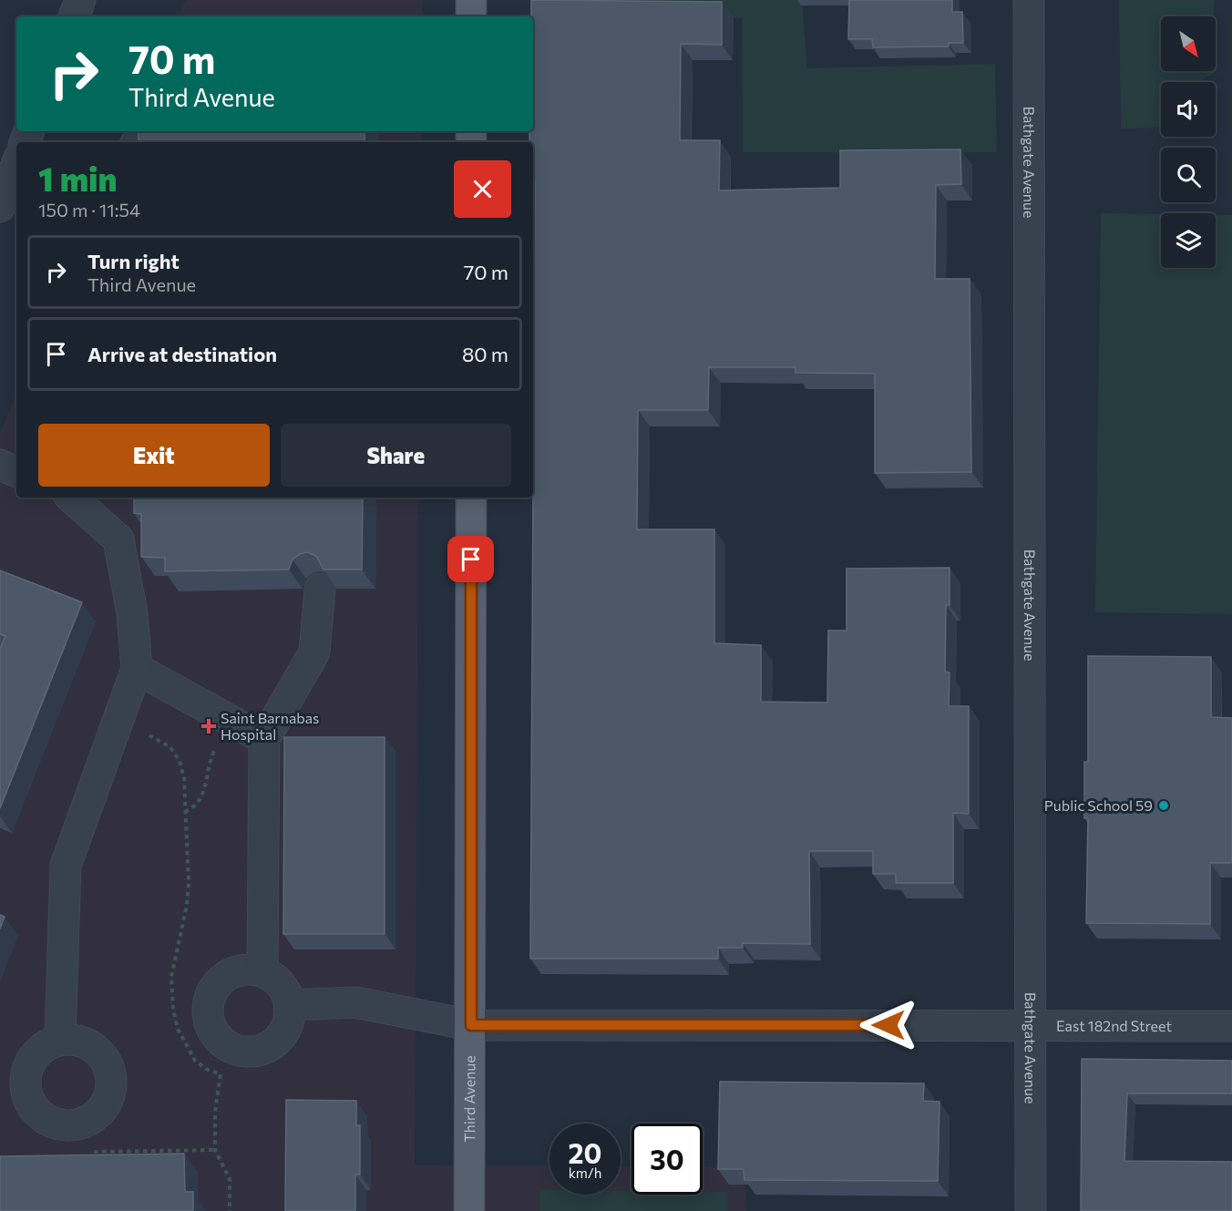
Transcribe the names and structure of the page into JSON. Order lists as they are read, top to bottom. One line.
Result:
{"streets":{"main road":["Third Avenue"],"street":["Bathgate Avenue","East 182nd Street"]},"crossings":[["Bathgate Avenue","East 182nd Street"],["East 182nd Street","Third Avenue"]],"places":{"health":["Saint Barnabas Hospital"],"other":["Public School 59"]},"north":"bottom right","page":{"turn":["70 m","Third Avenue"],"heading":["1 min","150 m · 11:54"],"list":[{"name":"Turn right","note":"Third Avenue","value":"70 m"},{"name":"Arrive at destination","value":"80 m"}],"buttons":["Exit","Share"],"speed":"20 km/h","limit":"30"}}
